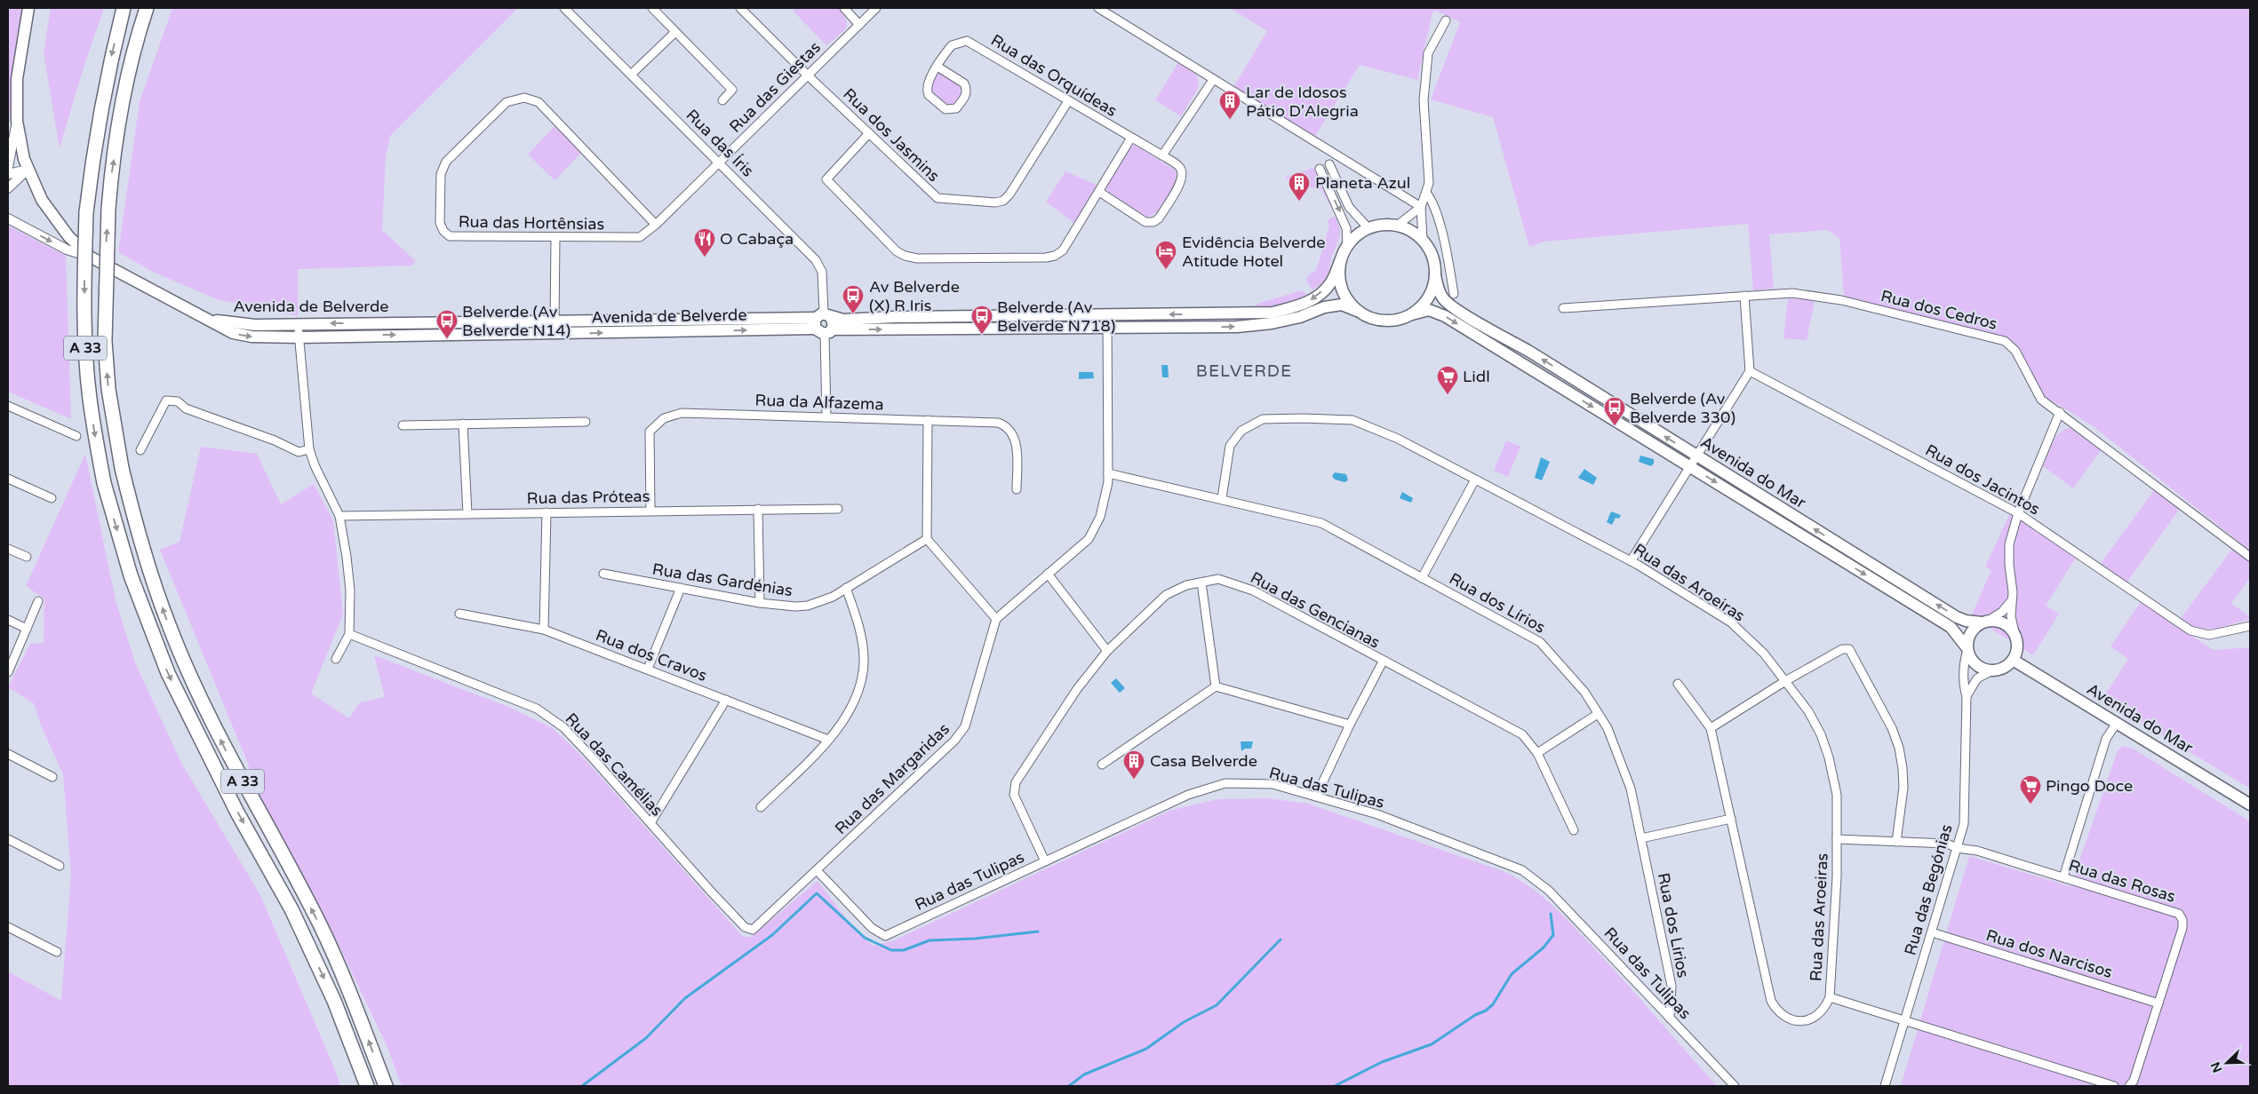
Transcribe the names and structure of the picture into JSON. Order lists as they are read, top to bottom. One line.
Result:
{"streets":{"highway":["A 33"],"main road":["Avenida de Belverde","Avenida do Mar"],"street":["Rua das Orquídeas","Rua das Giestas","Rua dos Jasmins","Rua das Íris","Rua das Hortênsias","Rua dos Cedros","Rua da Alfazema","Rua dos Jacintos","Rua das Próteas","Rua das Gardénias","Rua das Aroeiras","Rua dos Lírios","Rua das Gencianas","Rua dos Cravos","Rua das Camélias","Rua das Margaridas","Rua das Tulipas","Rua das Rosas","Rua das Begónias","Rua dos Narcisos"]},"crossings":[["Rua das Orquídeas","Rua dos Jasmins"],["Rua das Giestas","Rua dos Jasmins"],["Rua das Giestas","Rua das Íris"],["Rua das Giestas","Rua das Hortênsias"],["Rua das Íris","Avenida de Belverde"],["Rua das Íris","Rua da Alfazema"],["Avenida de Belverde","Avenida do Mar"],["Rua da Alfazema","Rua das Próteas"],["Avenida do Mar","Rua das Begónias"],["Rua das Aroeiras","Rua dos Lírios"],["Rua das Aroeiras","Rua das Rosas"],["Rua dos Lírios","Rua das Tulipas"],["Rua das Gencianas","Rua das Tulipas"],["Rua das Camélias","Rua das Margaridas"],["Rua das Margaridas","Rua das Tulipas"],["Rua das Rosas","Rua das Begónias"],["Rua das Rosas","Rua dos Narcisos"],["Rua das Begónias","Rua dos Narcisos"]],"districts":["BELVERDE"],"places":{"building":["Lar de Idosos Pátio D'Alegria","Planeta Azul","Casa Belverde"],"restaurant":["O Cabaça"],"hotel":["Evidência Belverde Atitude Hotel"],"bus stop":["Av Belverde (X) R Iris","Belverde (Av Belverde N718)","Belverde (Av Belverde N14)","Belverde (Av Belverde 330)"],"supermarket":["Lidl","Pingo Doce"]},"north":"bottom left"}
